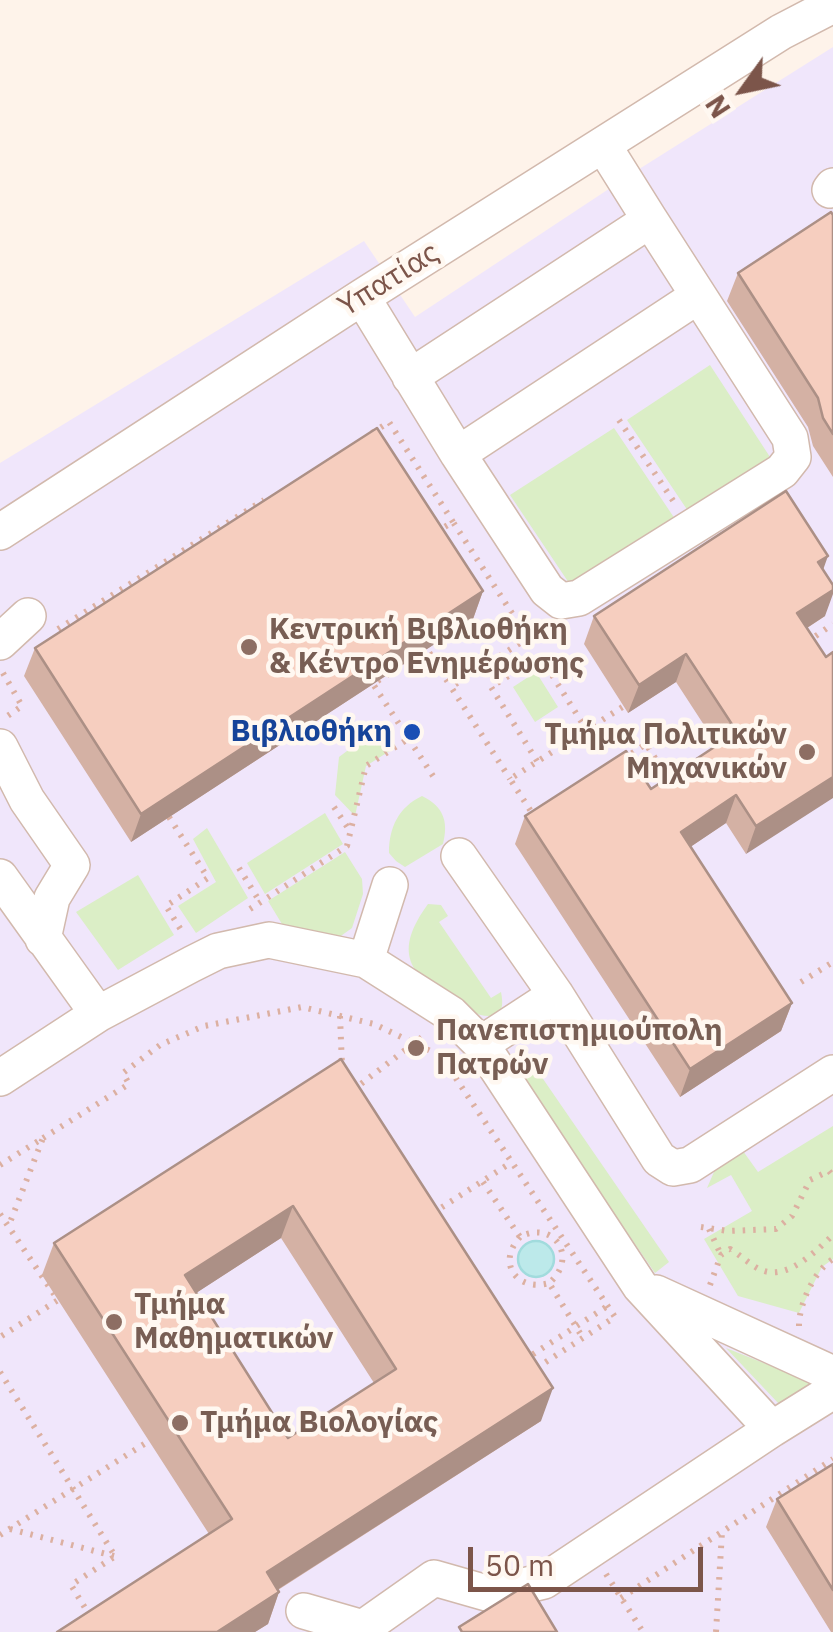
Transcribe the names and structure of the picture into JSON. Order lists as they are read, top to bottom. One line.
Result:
{"streets":{"lane":["Υπατίας"]},"places":["Κεντρική Βιβλιοθήκη & Κέντρο Ενημέρωσης","Βιβλιοθήκη","Τμήμα Πολιτικών Μηχανικών","Πανεπιστημιούπολη Πατρών","Τμήμα Μαθηματικών","Τμήμα Βιολογίας"],"scale_bar":"50 m","north":"bottom left"}
